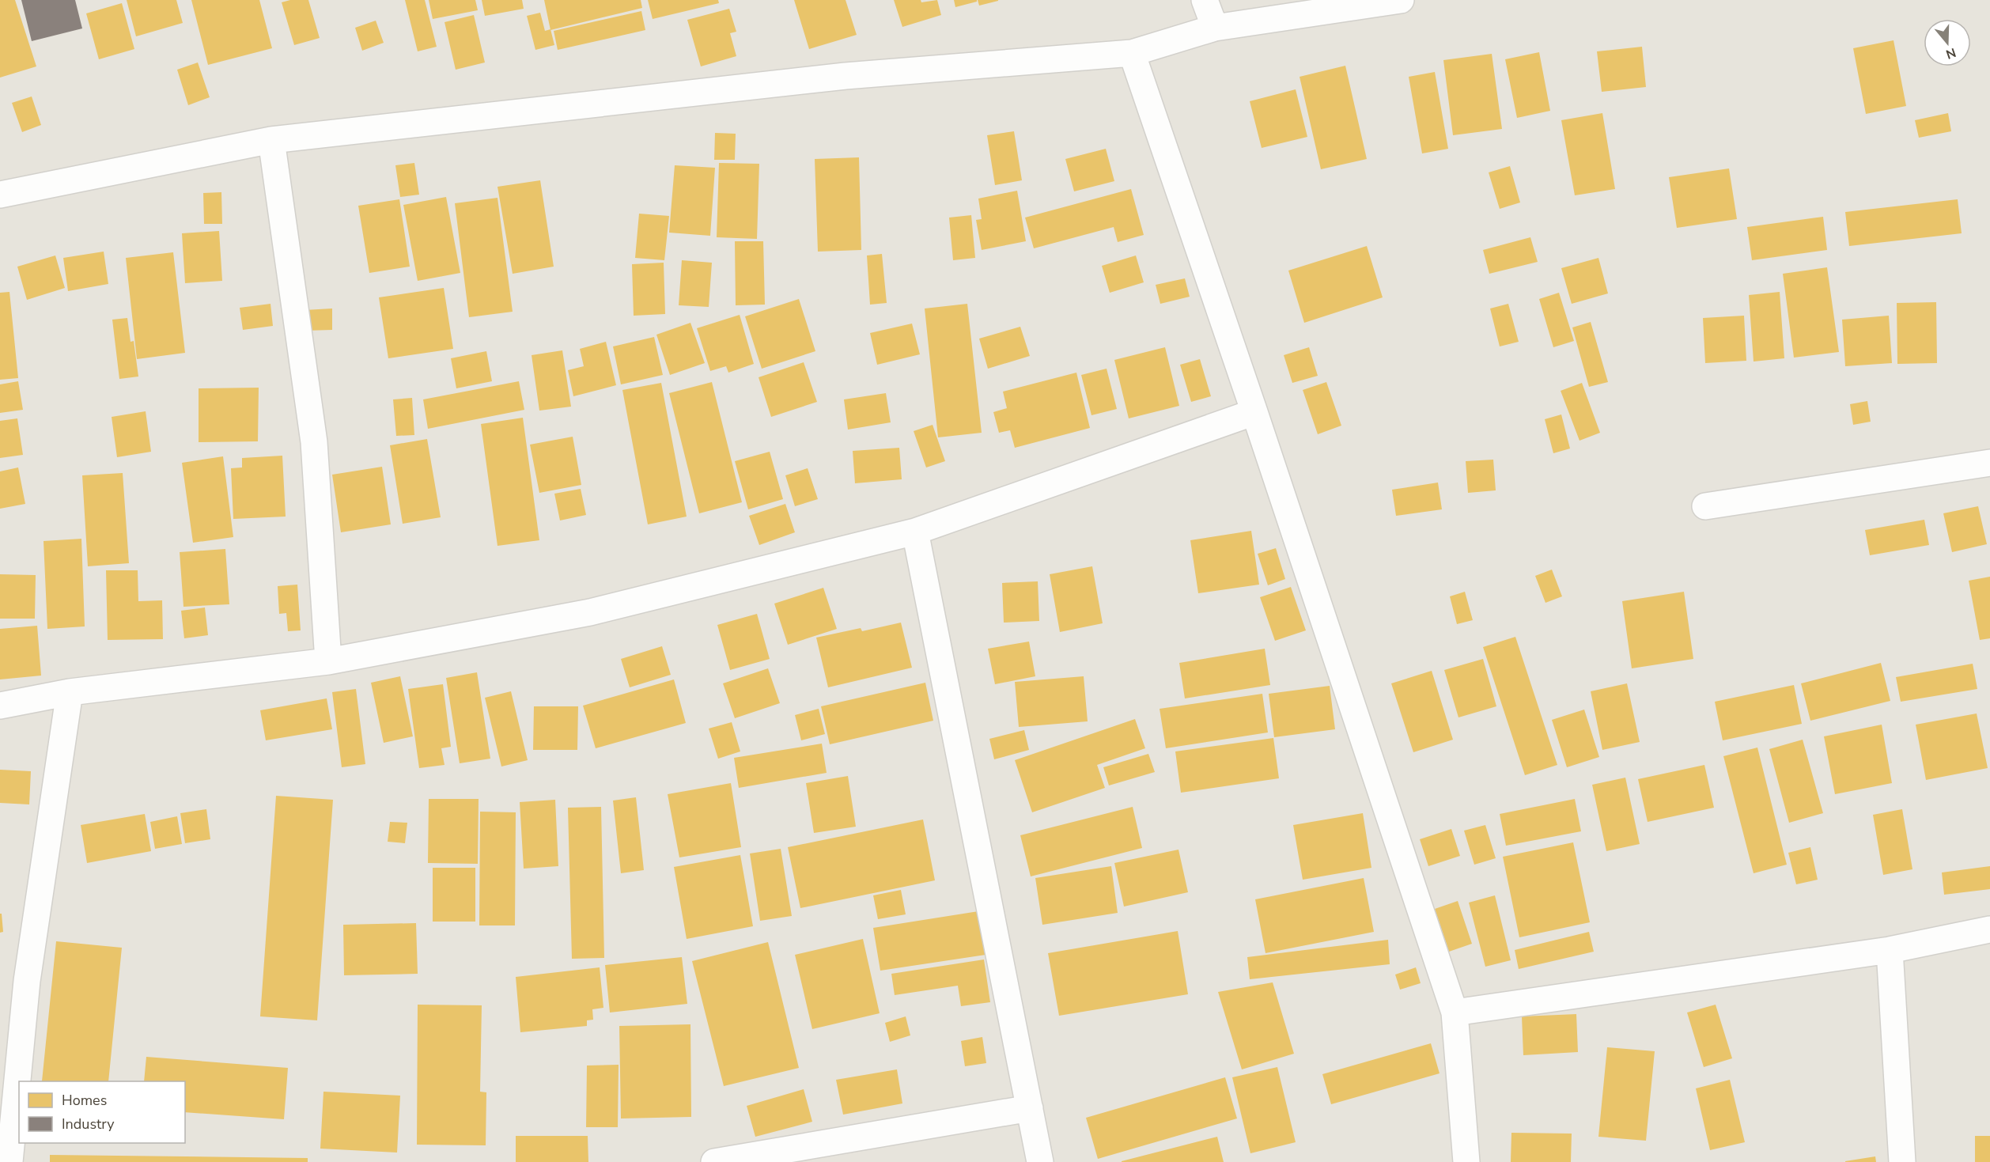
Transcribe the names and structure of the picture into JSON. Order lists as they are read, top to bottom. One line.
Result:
{"legend":["Homes","Industry"],"north":"bottom"}
